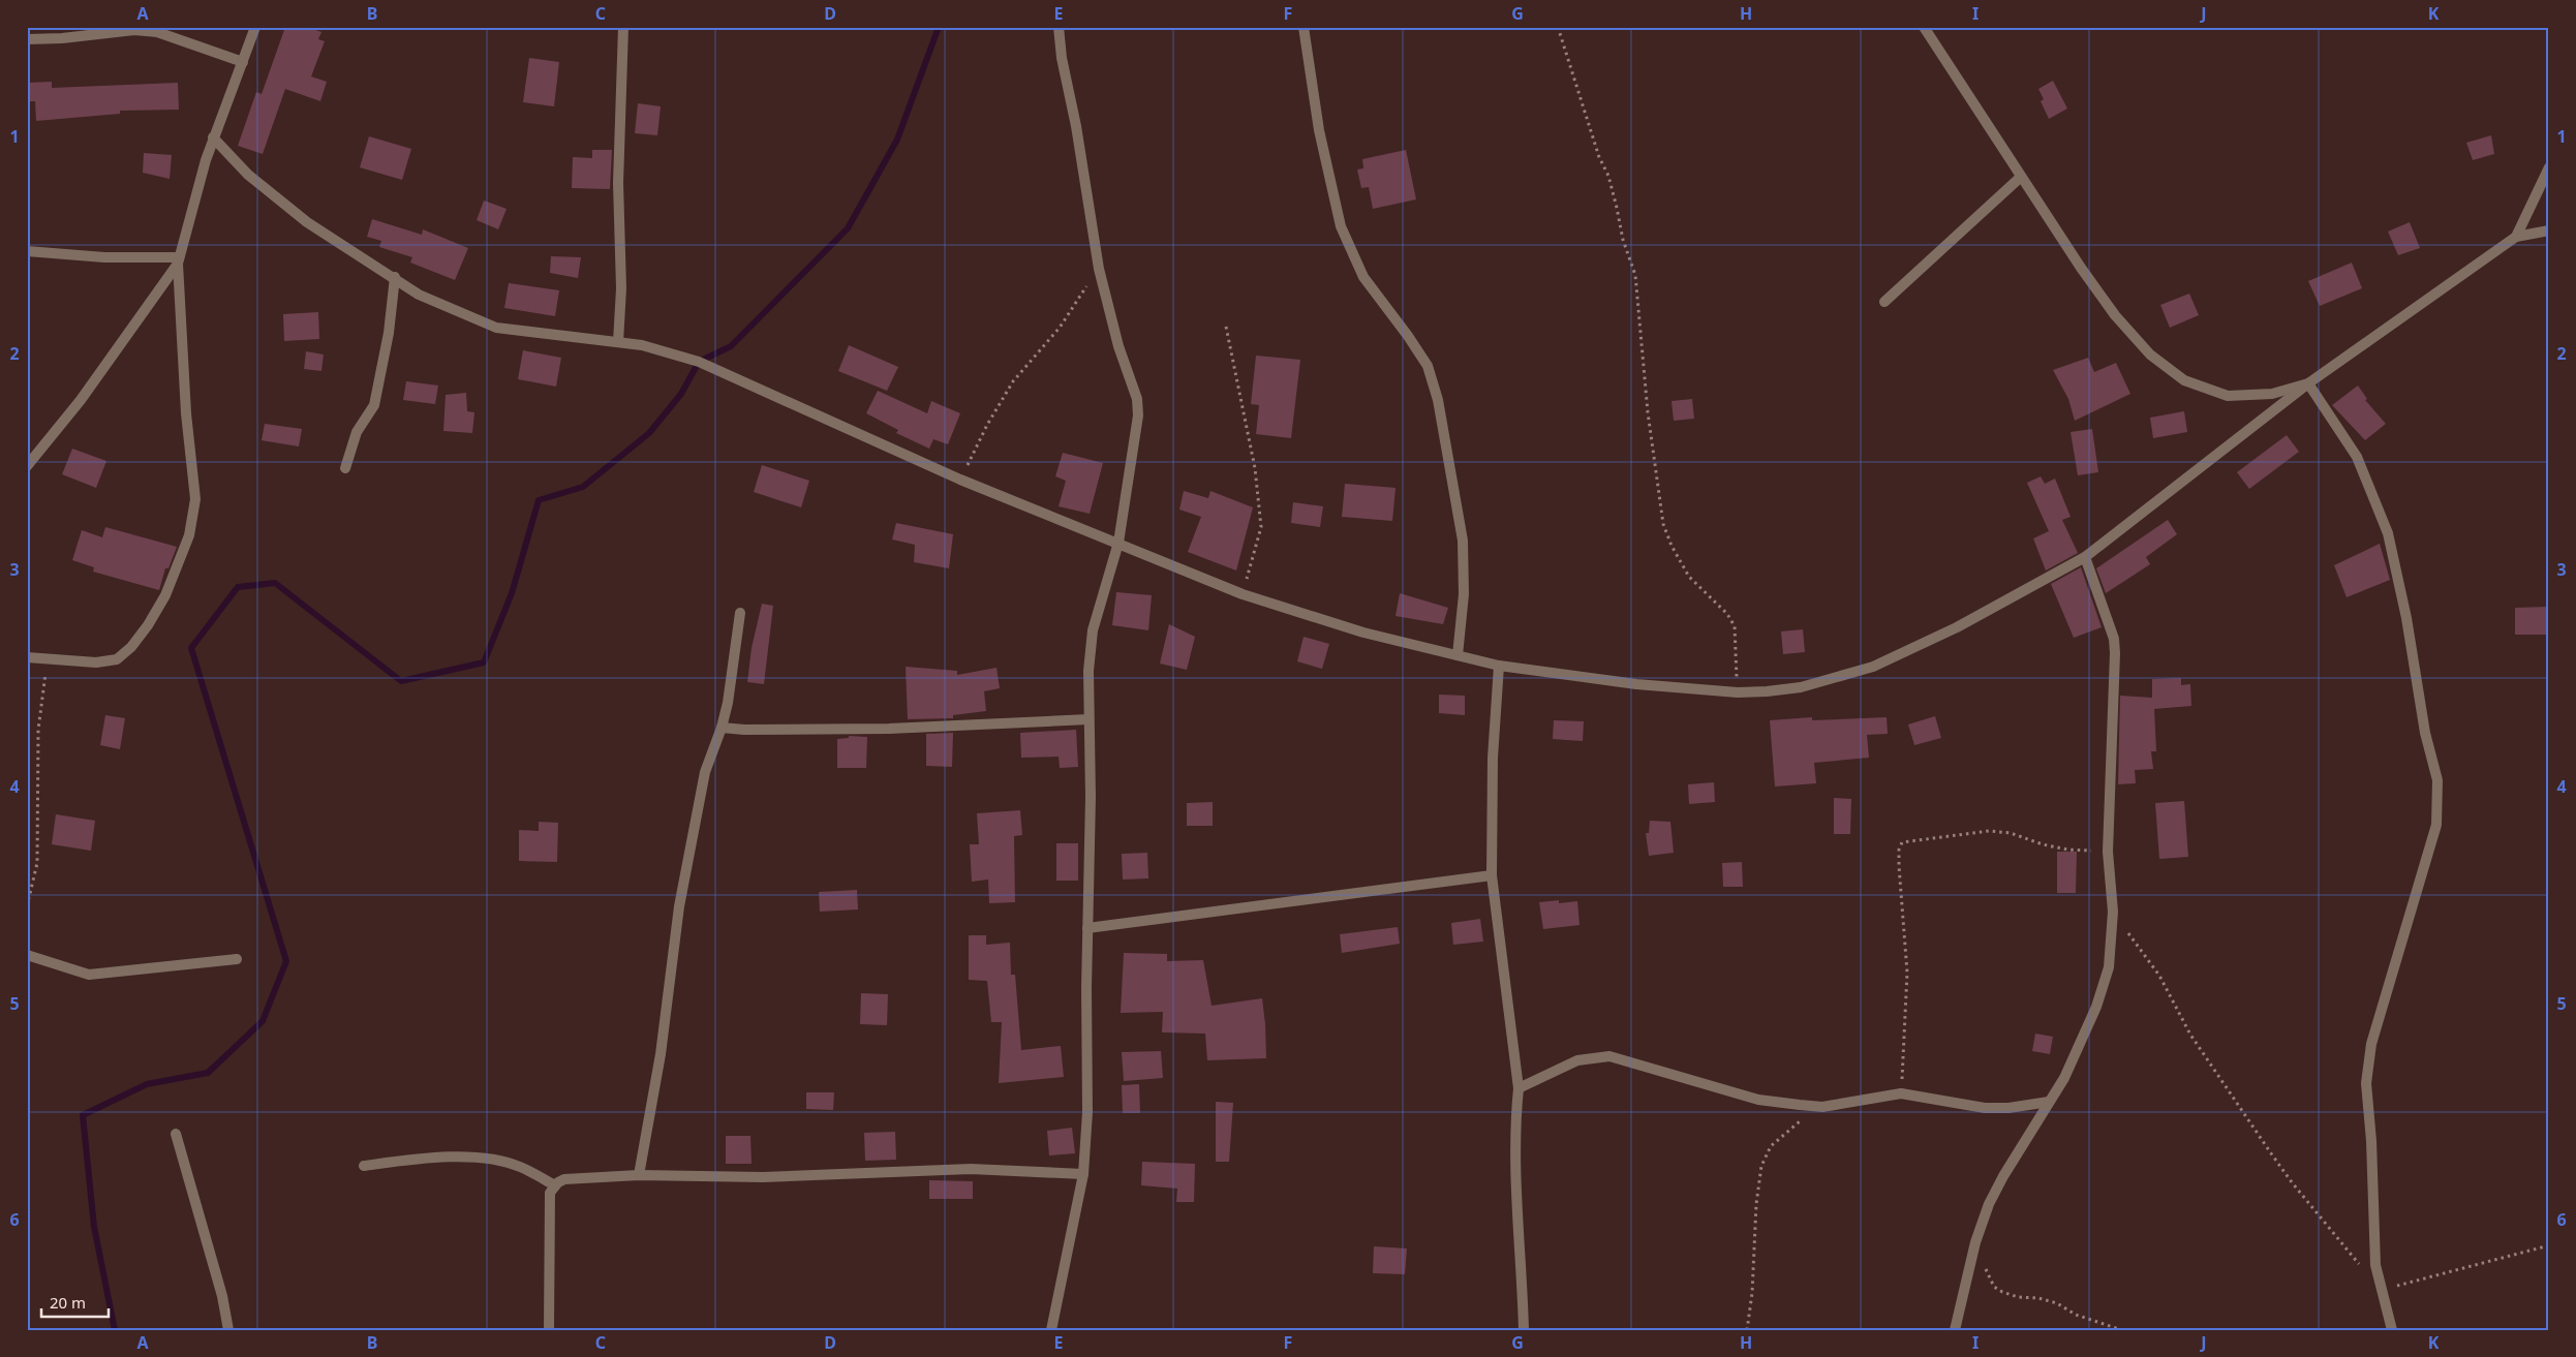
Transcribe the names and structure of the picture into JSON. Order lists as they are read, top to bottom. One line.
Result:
{"scale_bar":"20 m","grid":{"columns":["A","B","C","D","E","F","G","H","I","J","K"],"rows":["1","2","3","4","5","6"]}}
